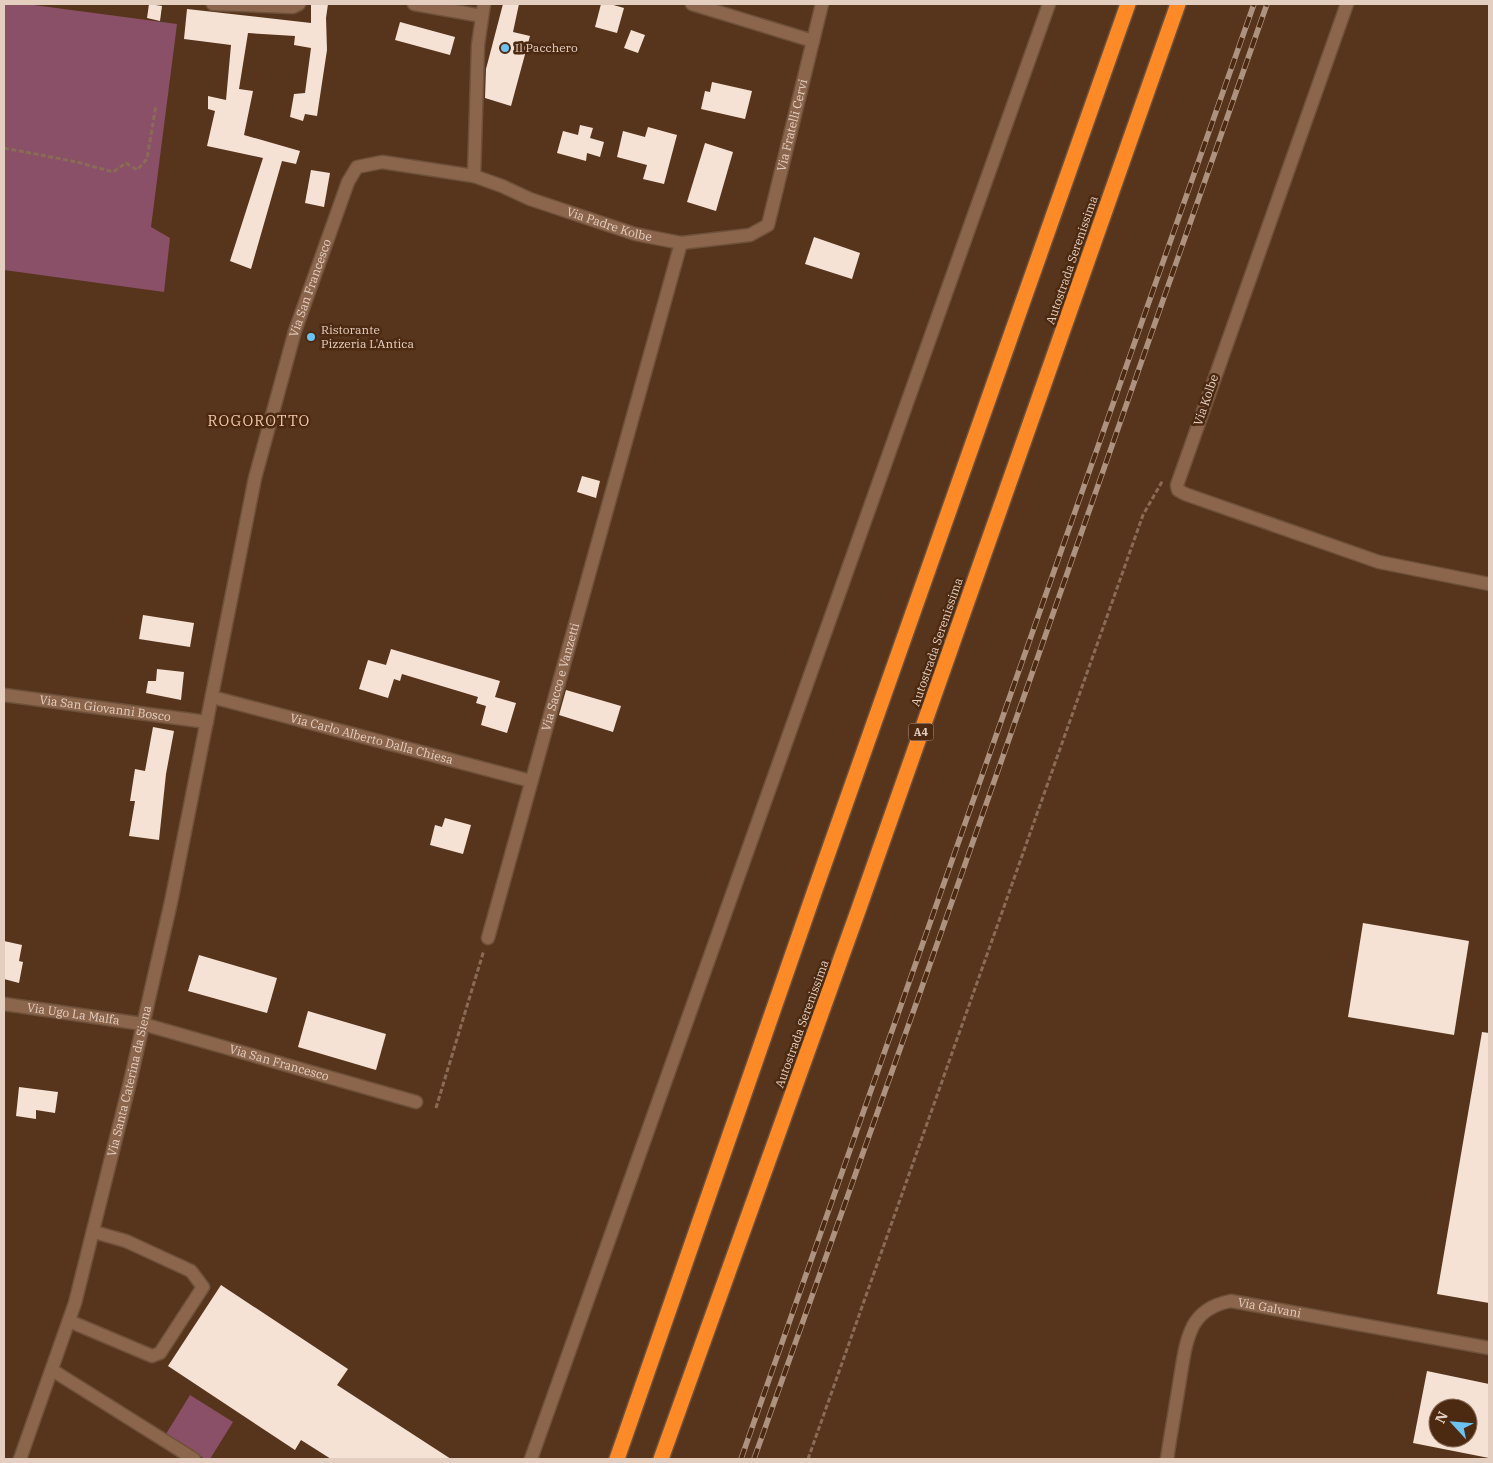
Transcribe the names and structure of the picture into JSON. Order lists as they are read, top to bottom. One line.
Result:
{"streets":{"highway":["Autostrada Serenissima","A4"],"street":["Via Fratelli Cervi","Via Padre Kolbe","Via San Francesco","Via Kolbe","Via Sacco e Vanzetti","Via San Giovanni Bosco","Via Carlo Alberto Dalla Chiesa","Via Ugo La Malfa","Via Santa Caterina da Siena","Via Galvani"]},"crossings":[["Via Fratelli Cervi","Via Padre Kolbe"],["Via Padre Kolbe","Via San Francesco"],["Via Padre Kolbe","Via Sacco e Vanzetti"],["Via San Francesco","Via Carlo Alberto Dalla Chiesa"],["Via San Francesco","Via Ugo La Malfa"],["Via San Francesco","Via Santa Caterina da Siena"],["Via Sacco e Vanzetti","Via Carlo Alberto Dalla Chiesa"],["Via San Giovanni Bosco","Via Santa Caterina da Siena"],["Via Carlo Alberto Dalla Chiesa","Via Santa Caterina da Siena"],["Via Ugo La Malfa","Via Santa Caterina da Siena"]],"districts":["ROGOROTTO"],"places":["Il Pacchero","Ristorante Pizzeria L'Antica"],"north":"top left"}
